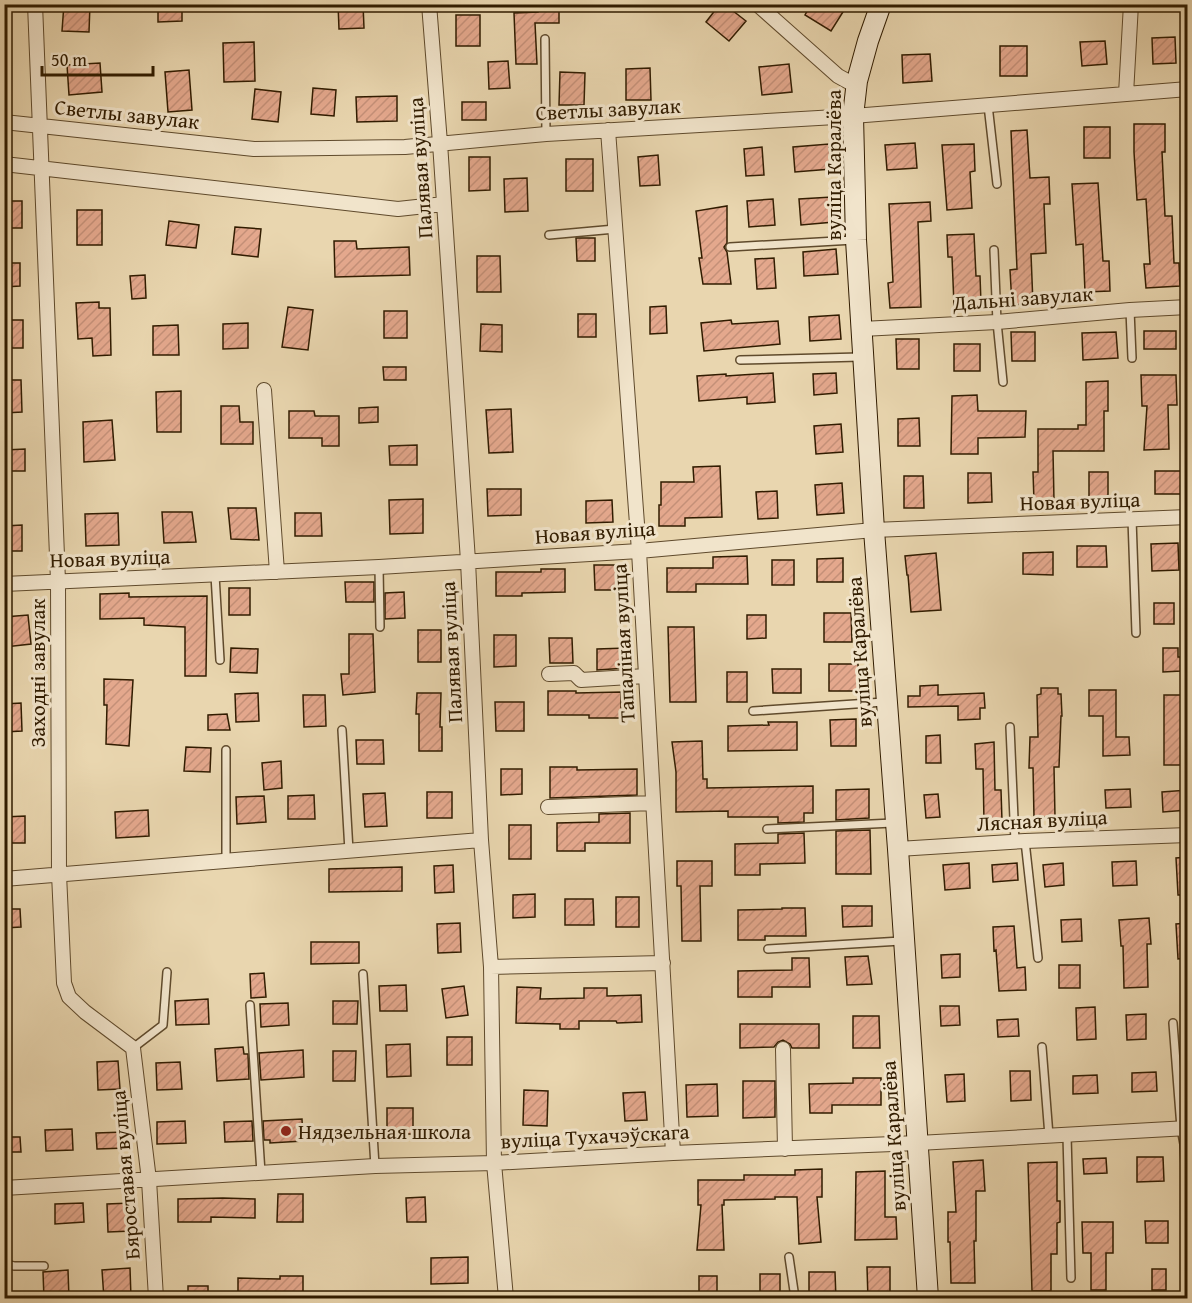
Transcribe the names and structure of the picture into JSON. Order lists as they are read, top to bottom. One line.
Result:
{"streets":{"main road":["вуліца Каралёва"],"street":["Светлы завулак","Палявая вуліца","Дальні завулак","Новая вуліца","Тапаліная вуліца","Заходні завулак","Лясная вуліца","вуліца Тухачэўскага","Бяроставая вуліца"]},"crossings":[["Светлы завулак","вуліца Каралёва"],["Светлы завулак","Палявая вуліца"],["Светлы завулак","Тапаліная вуліца"],["Светлы завулак","Заходні завулак"],["вуліца Каралёва","Дальні завулак"],["вуліца Каралёва","Новая вуліца"],["вуліца Каралёва","Лясная вуліца"],["вуліца Каралёва","вуліца Тухачэўскага"],["Палявая вуліца","Новая вуліца"],["Палявая вуліца","вуліца Тухачэўскага"],["Новая вуліца","Тапаліная вуліца"],["Новая вуліца","Заходні завулак"],["Тапаліная вуліца","вуліца Тухачэўскага"],["Заходні завулак","Бяроставая вуліца"],["вуліца Тухачэўскага","Бяроставая вуліца"]],"places":["Нядзельная школа"],"scale_bar":"50 m"}
